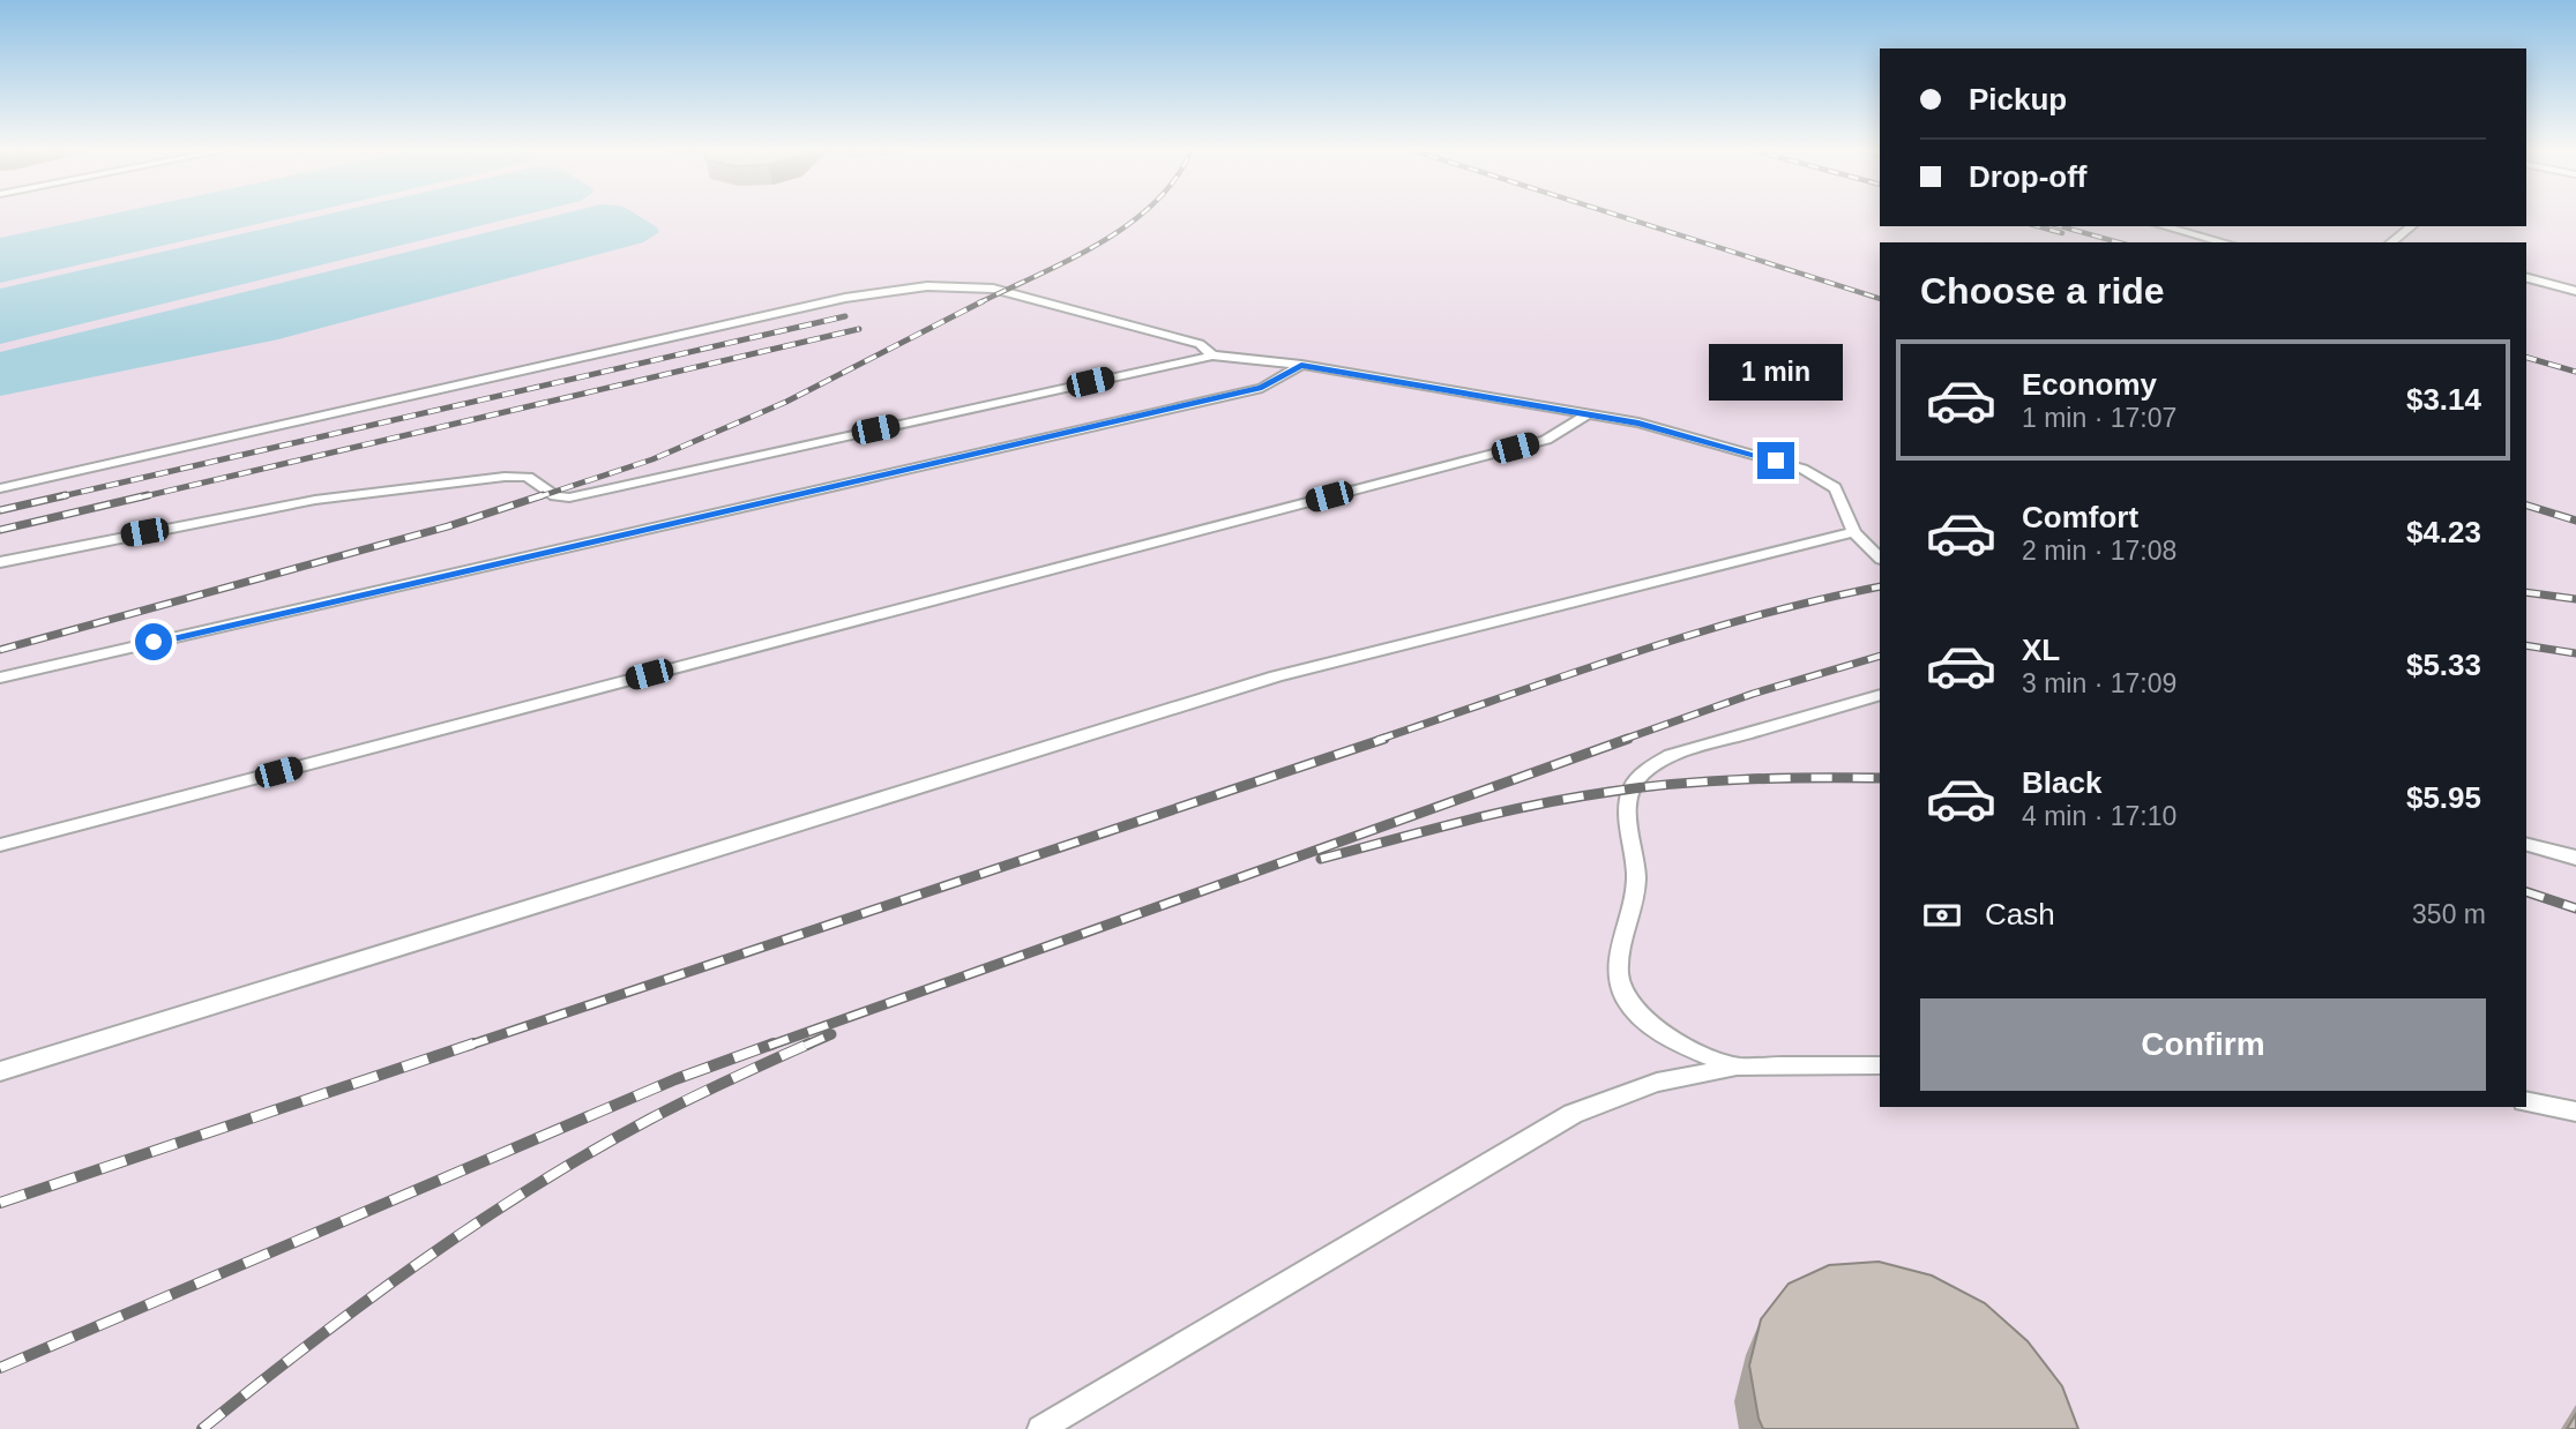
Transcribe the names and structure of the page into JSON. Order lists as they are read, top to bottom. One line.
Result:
{"page":{"banner":["Pickup","Drop-off"],"heading":"Choose a ride","list":[{"name":"Economy","note":"1 min · 17:07","value":"$3.14"},{"name":"Comfort","note":"2 min · 17:08","value":"$4.23"},{"name":"XL","note":"3 min · 17:09","value":"$5.33"},{"name":"Black","note":"4 min · 17:10","value":"$5.95"}],"bubble":"1 min","pay":["Cash","350 m"],"buttons":"Confirm"}}
